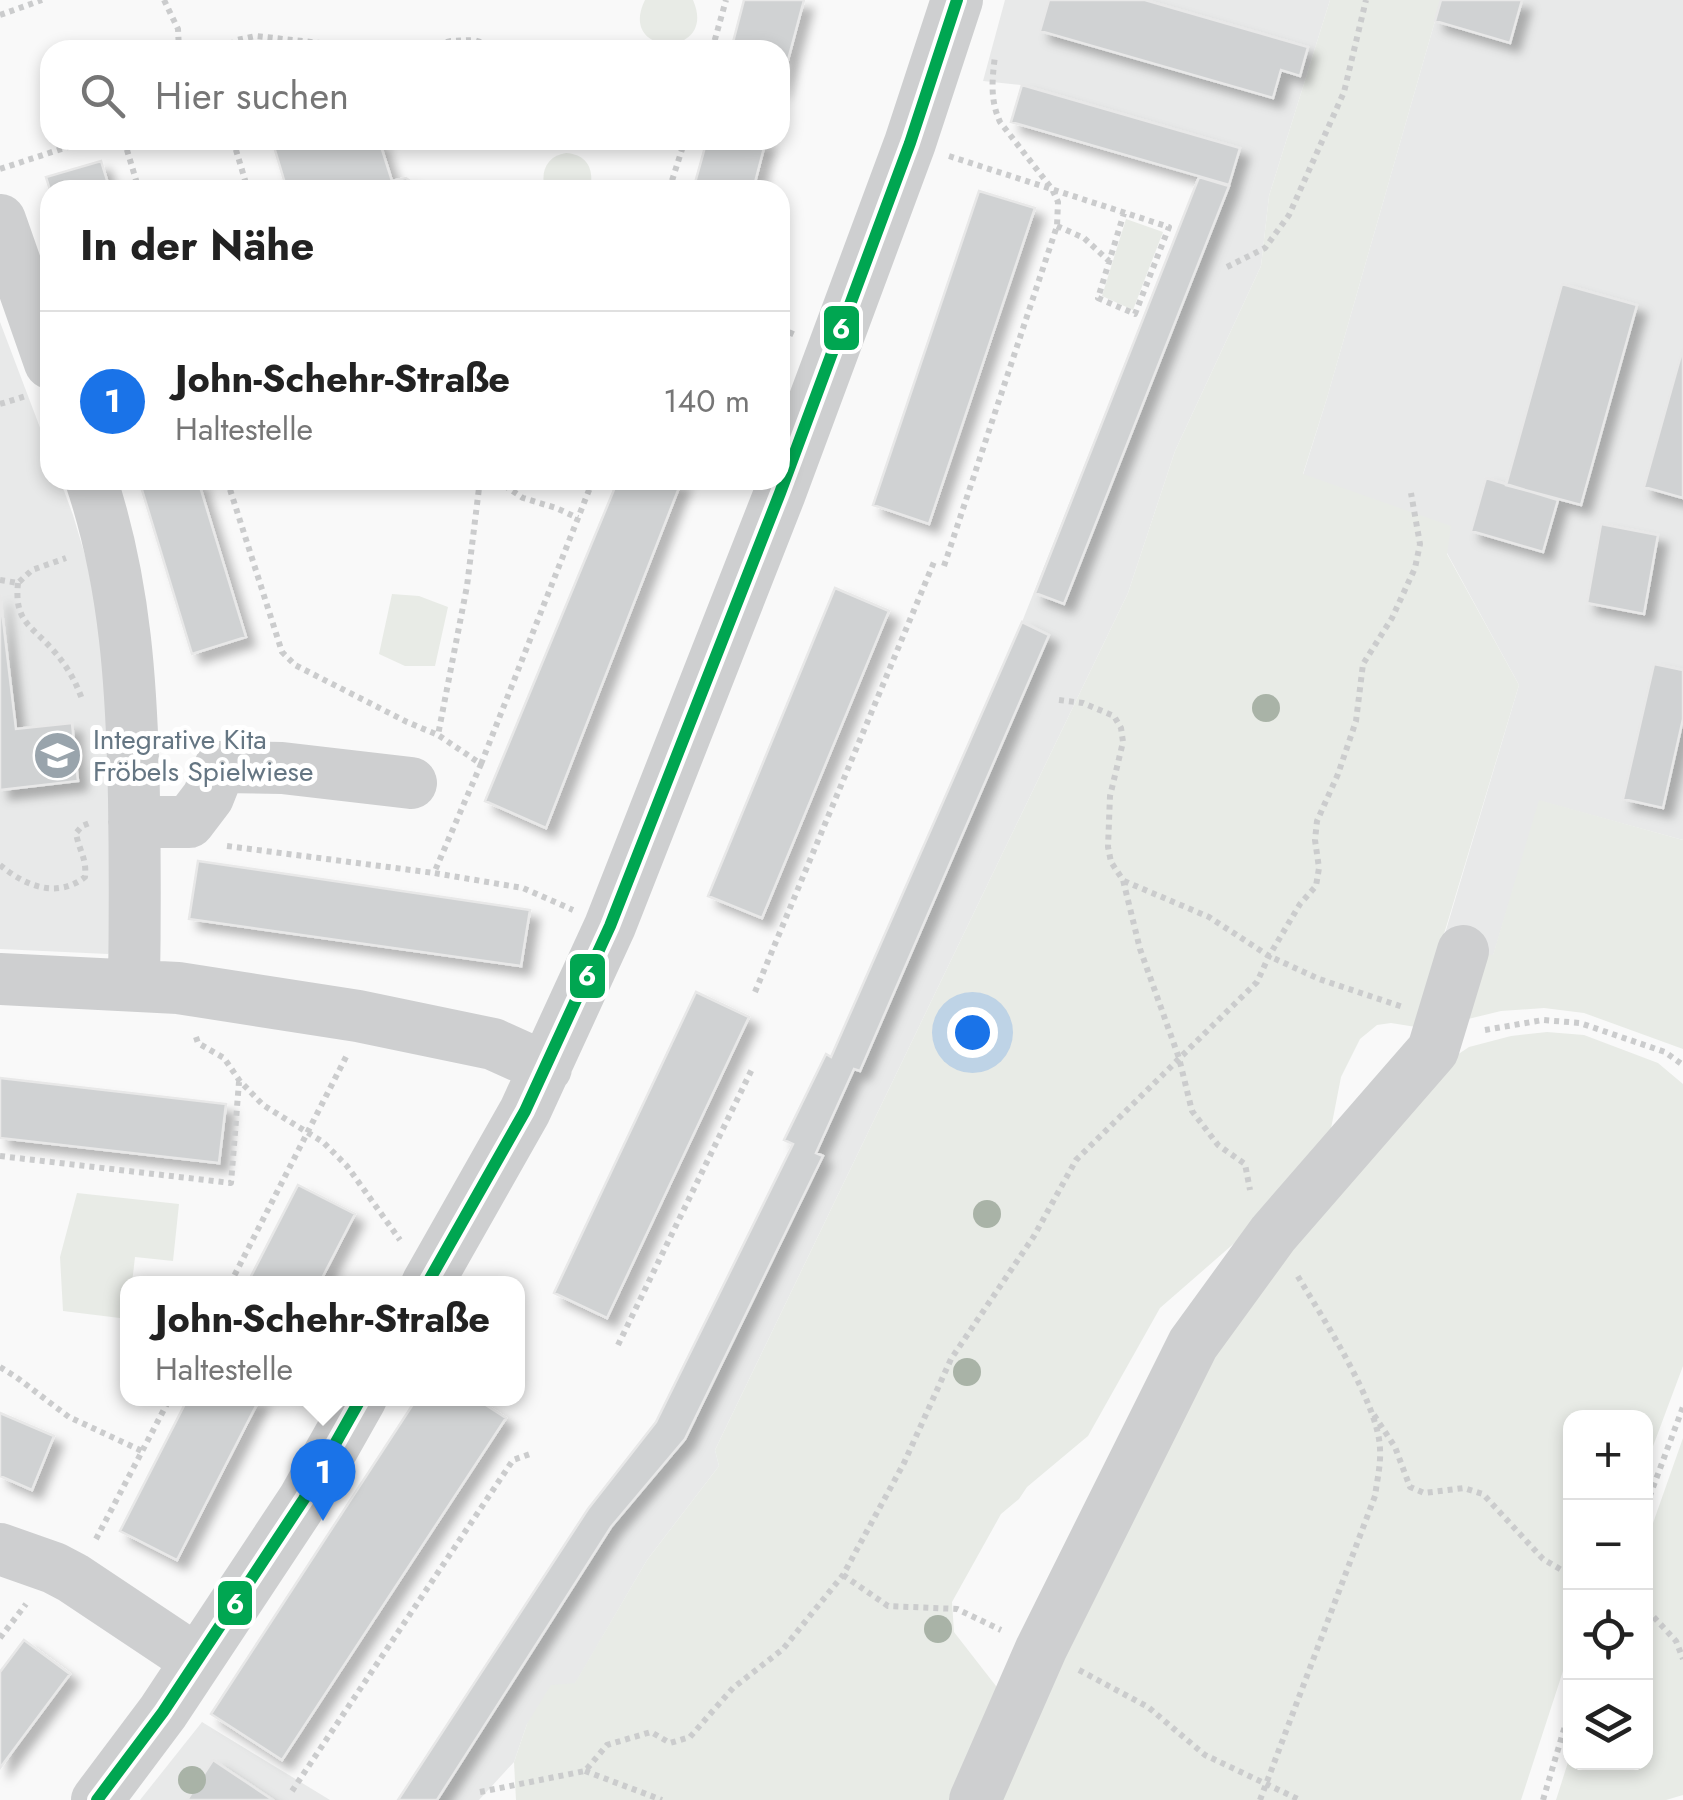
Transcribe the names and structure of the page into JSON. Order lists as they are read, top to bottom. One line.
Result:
{"places":{"school or university":["Integrative Kita Fröbels Spielwiese"]},"lines":["transit line 6"],"page":{"search":"Hier suchen","heading":"In der Nähe","list":[{"mark":"1","name":"John-Schehr-Straße","note":"Haltestelle","value":"140 m"}],"popup":["John-Schehr-Straße","Haltestelle"],"map_buttons":["+","−"],"pins":"1"}}
